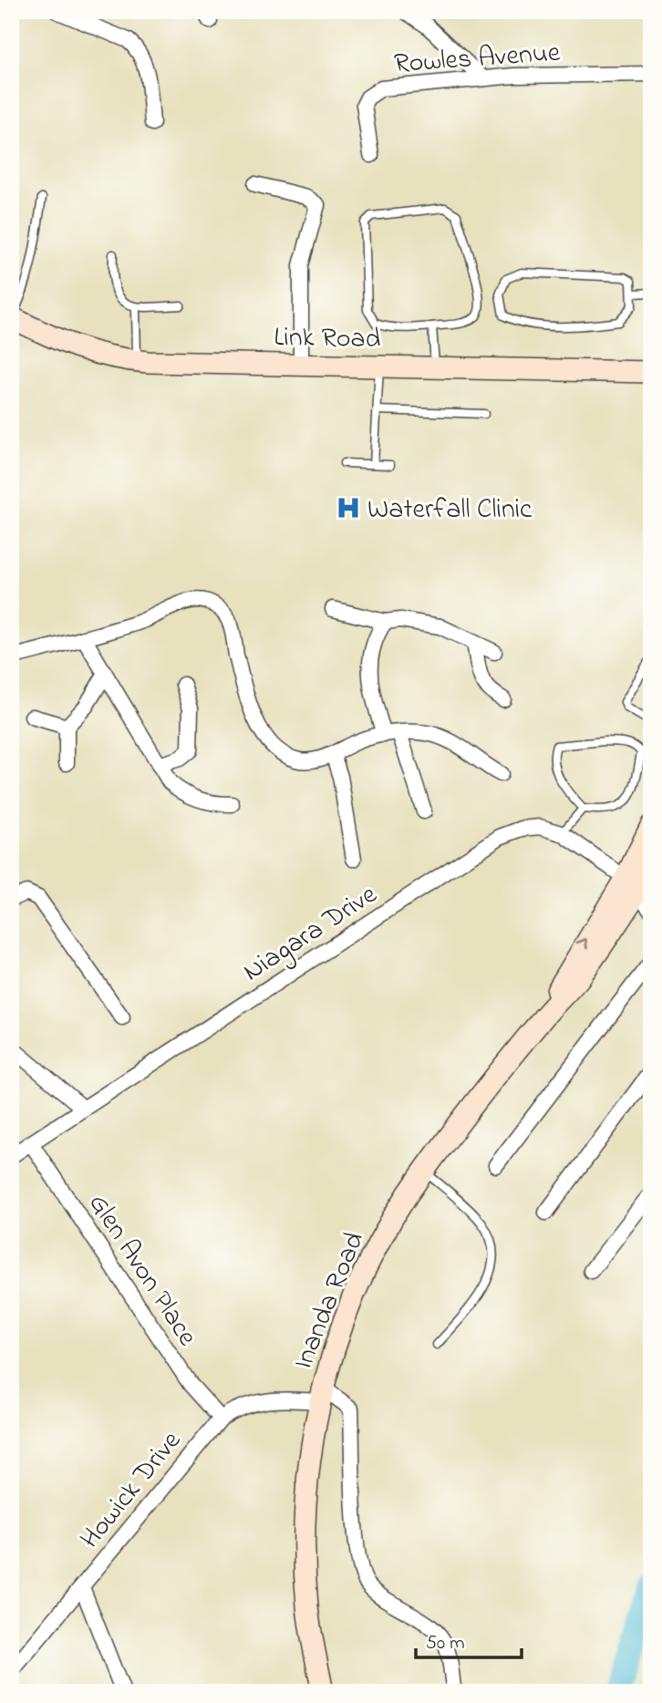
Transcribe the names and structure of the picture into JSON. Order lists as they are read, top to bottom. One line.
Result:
{"streets":{"street":["Rowles Avenue","Link Road","Niagara Drive","Glen Avon Place","Inanda Road","Howick Drive"]},"crossings":[["Niagara Drive","Glen Avon Place"],["Niagara Drive","Inanda Road"],["Glen Avon Place","Howick Drive"],["Inanda Road","Howick Drive"]],"places":{"hospital":["Waterfall Clinic"]},"scale_bar":"50 m"}
